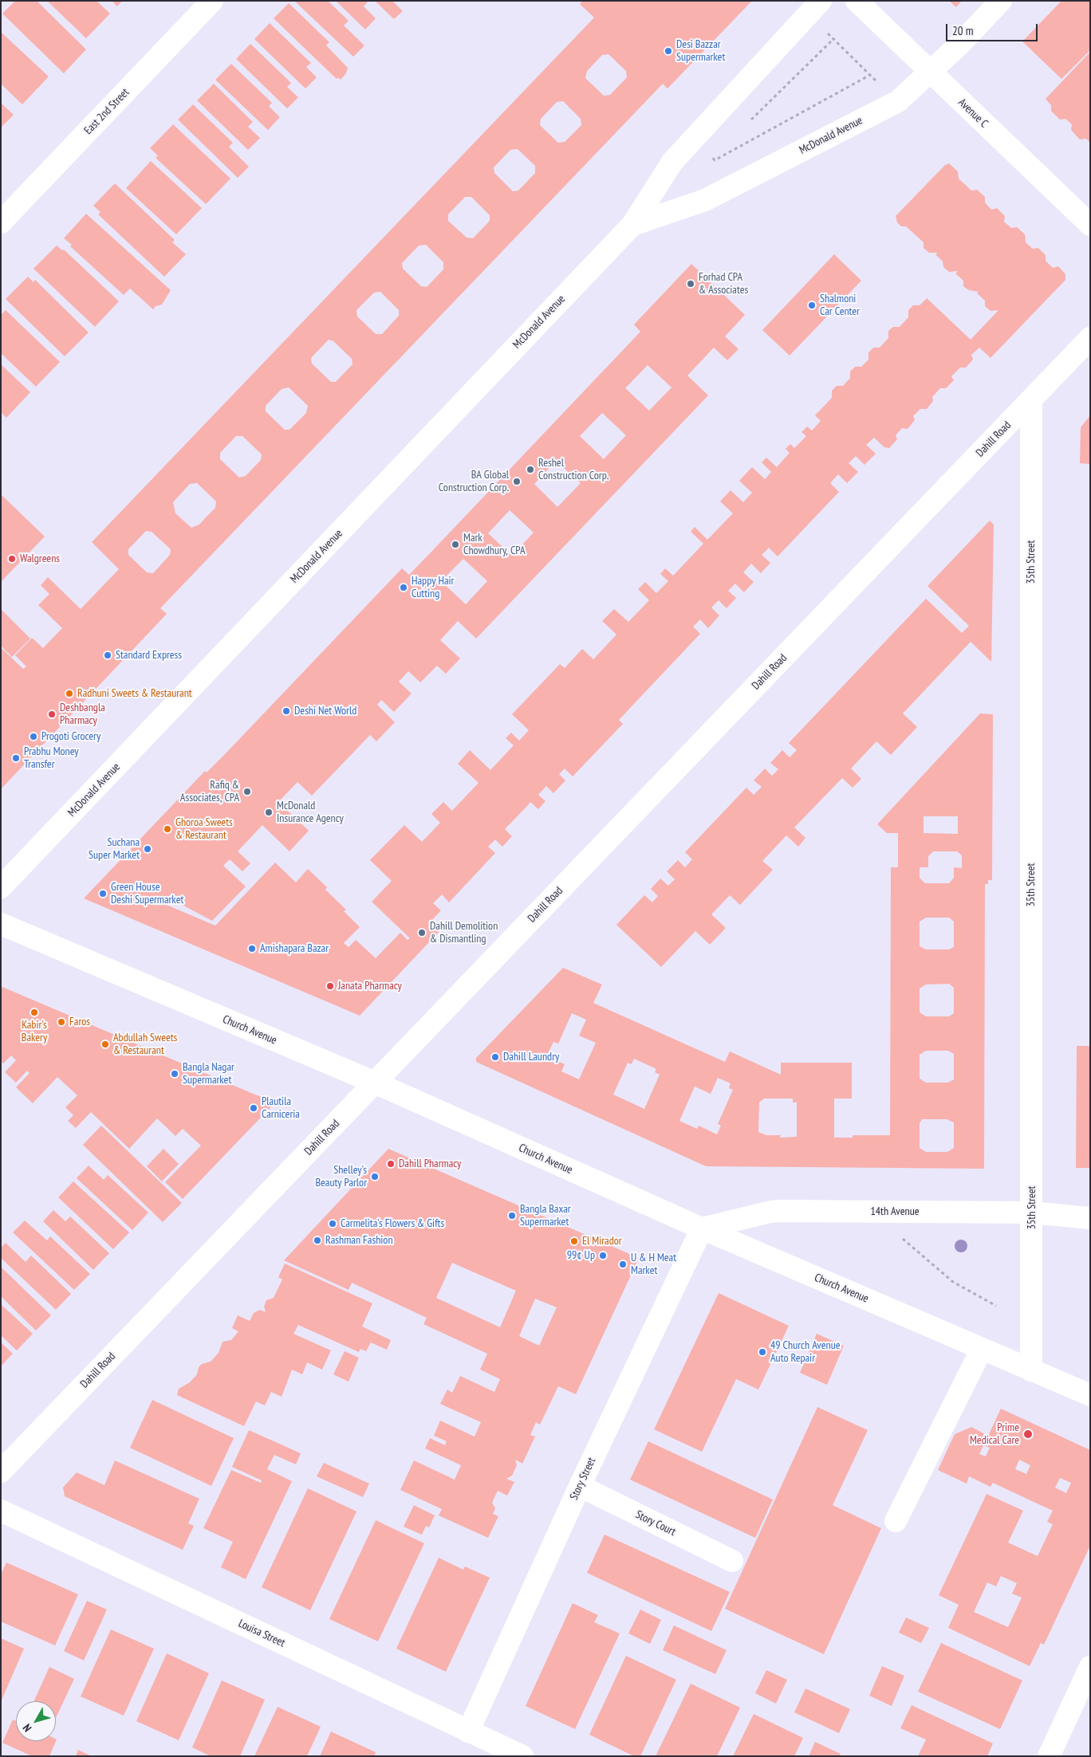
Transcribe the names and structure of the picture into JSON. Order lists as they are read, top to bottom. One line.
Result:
{"streets":{"street":["East 2nd Street","Avenue C","McDonald Avenue","Dahill Road","35th Street","Church Avenue","14th Avenue","Story Street","Story Court","Louisa Street"]},"crossings":[["Avenue C","McDonald Avenue"],["Dahill Road","35th Street"],["Dahill Road","Church Avenue"],["35th Street","Church Avenue"],["35th Street","14th Avenue"],["Church Avenue","14th Avenue"],["Church Avenue","Story Street"],["14th Avenue","Story Street"],["Story Street","Story Court"],["Story Street","Louisa Street"]],"places":["Desi Bazzar Supermarket","Forhad CPA & Associates","Shalmoni Car Center","Reshel Construction Corp.","BA Global Construction Corp.","Mark Chowdhury, CPA","Walgreens","Happy Hair Cutting","Standard Express","Radhuni Sweets & Restaurant","Deshi Net World","Deshbangla Pharmacy","Progoti Grocery","Prabhu Money Transfer","Rafiq & Associates, CPA","McDonald Insurance Agency","Ghoroa Sweets & Restaurant","Suchana Super Market","Green House Deshi Supermarket","Dahill Demolition & Dismantling","Amishapara Bazar","Janata Pharmacy","Kabir's Bakery","Faros","Abdullah Sweets & Restaurant","Dahill Laundry","Bangla Nagar Supermarket","Plautila Carniceria","Dahill Pharmacy","Shelley's Beauty Parlor","Bangla Baxar Supermarket","Carmelita's Flowers & Gifts","Rashman Fashion","El Mirador","99¢ Up","U & H Meat Market","49 Church Avenue Auto Repair","Prime Medical Care"],"scale_bar":"20 m","north":"bottom left"}
